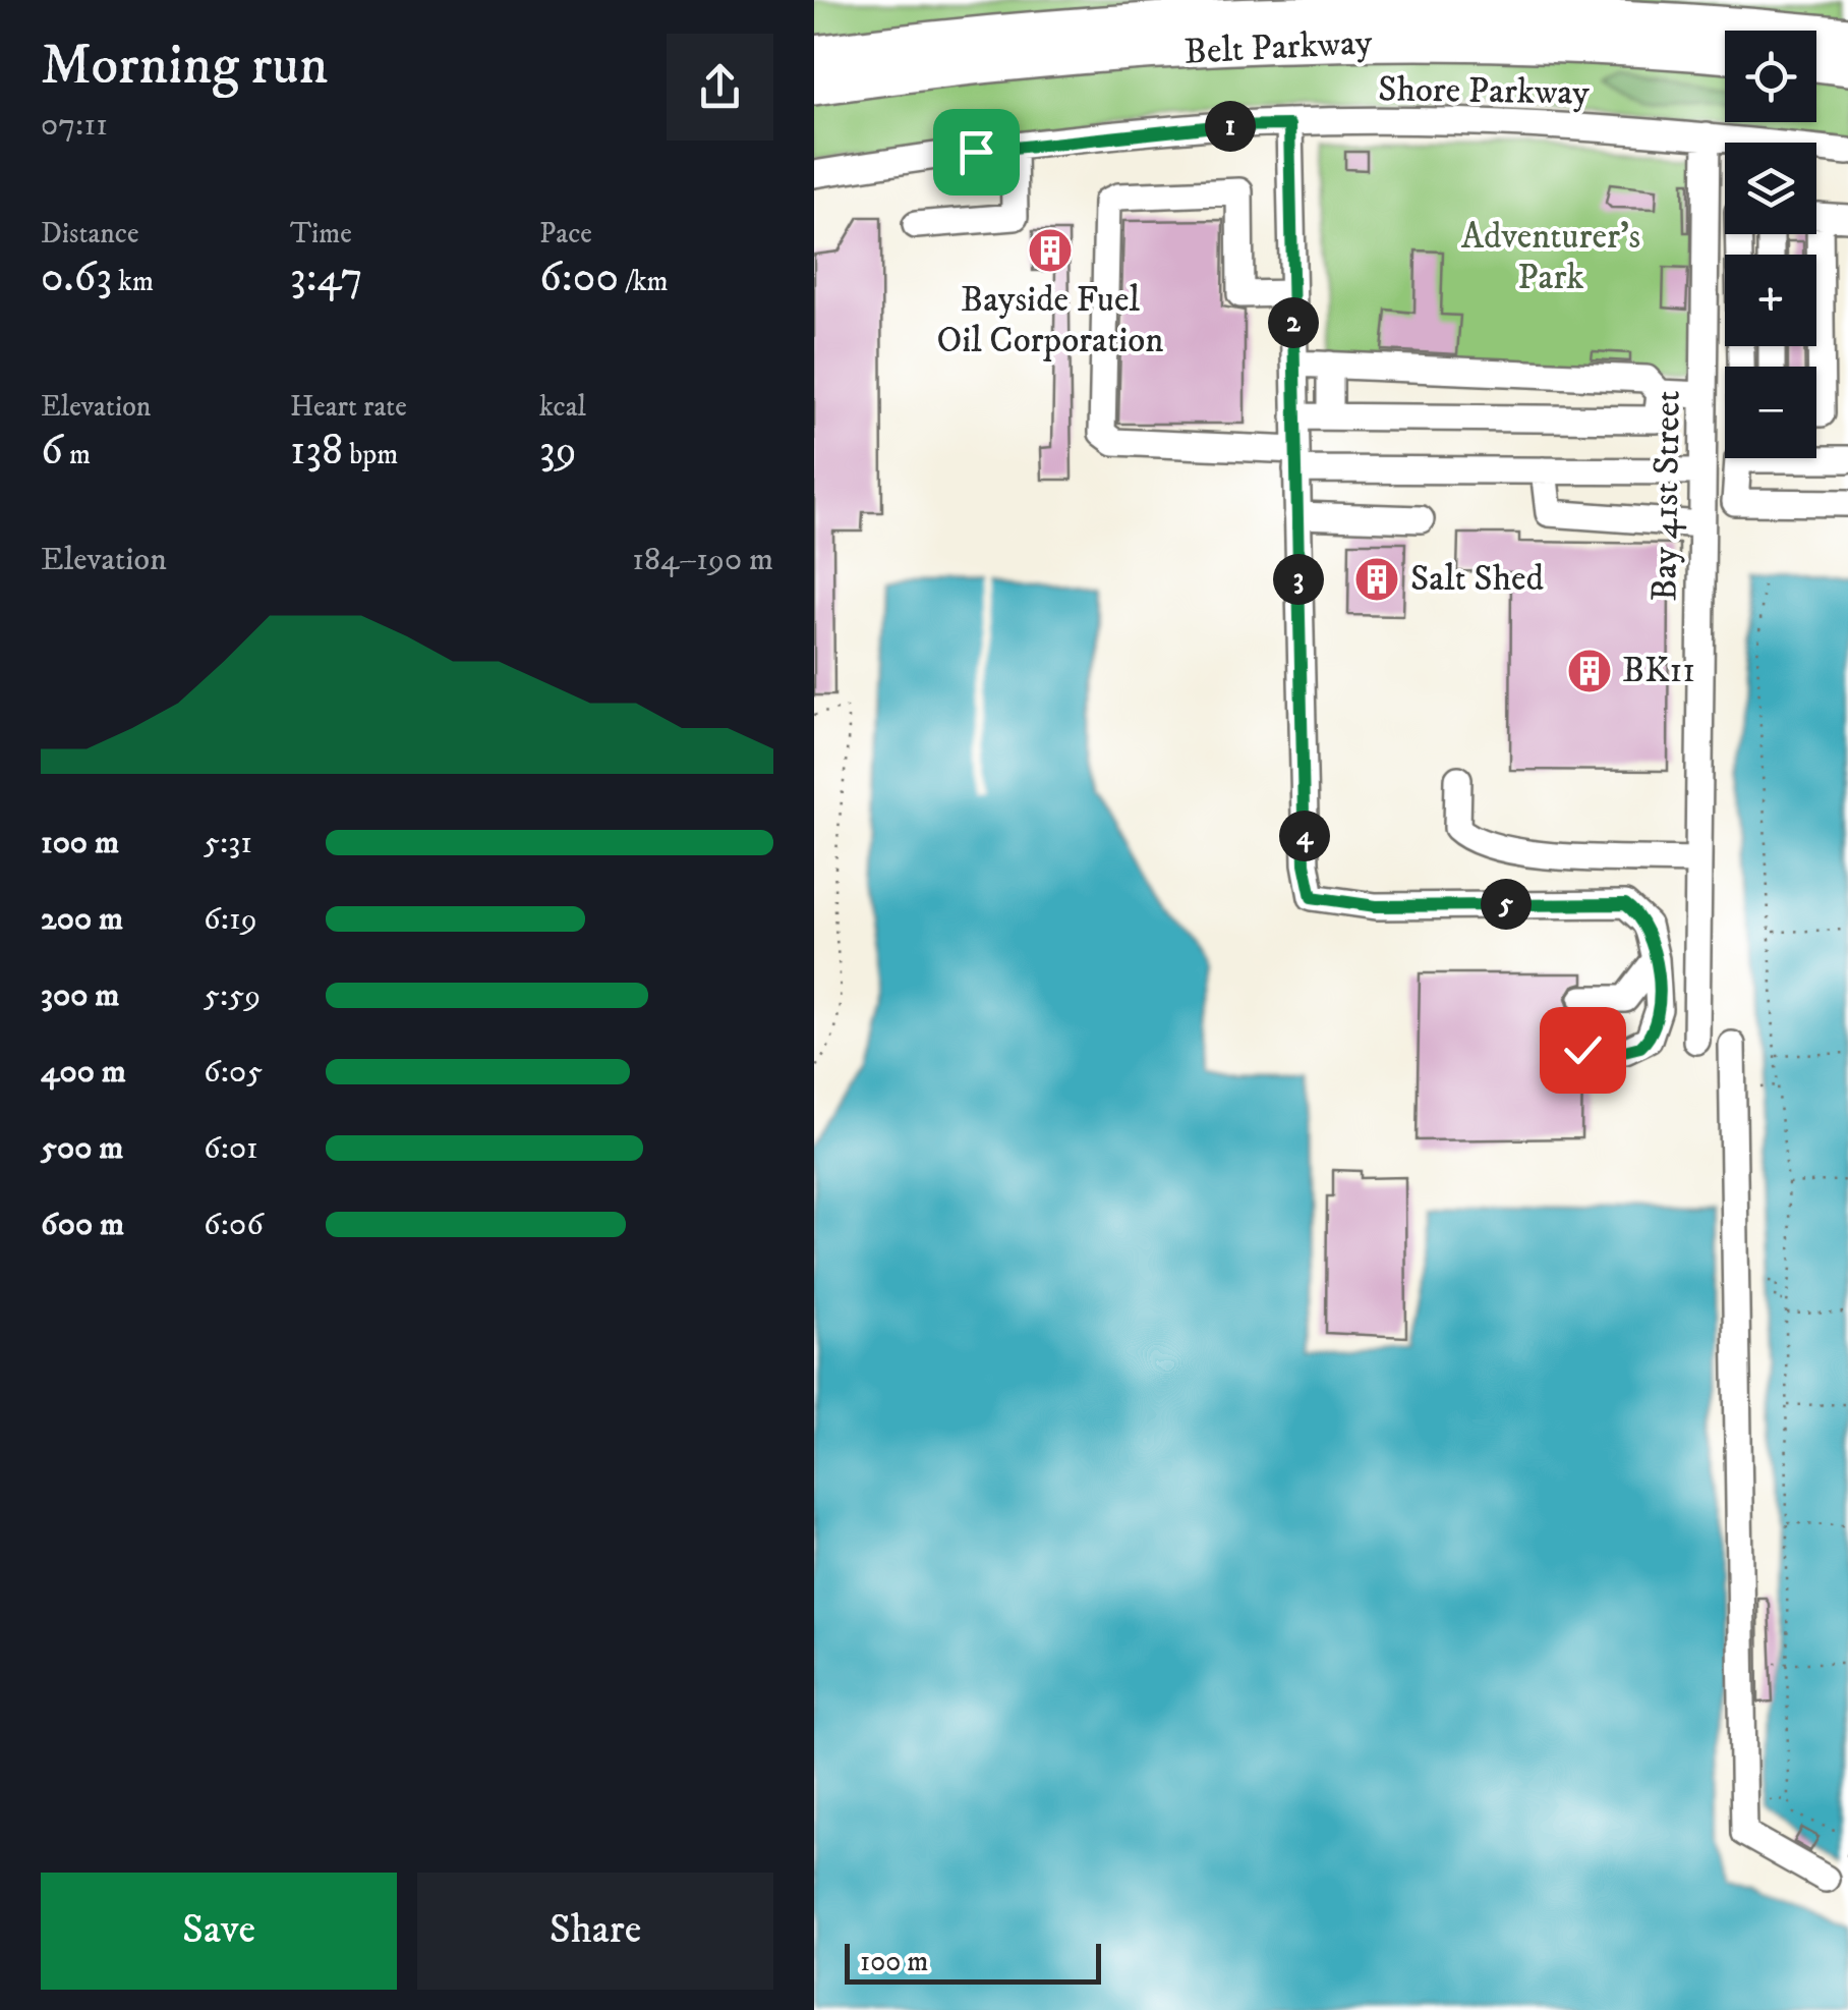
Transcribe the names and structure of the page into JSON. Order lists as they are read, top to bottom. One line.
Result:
{"streets":{"highway":["Belt Parkway"],"street":["Shore Parkway","Bay 41st Street"]},"crossings":[["Shore Parkway","Bay 41st Street"]],"parks":["Adventurer’s Park"],"places":{"building":["Bayside Fuel Oil Corporation","Salt Shed","BK11"]},"scale_bar":"100 m","page":{"heading":["Morning run","07:11"],"map_buttons":["+","−"],"pins":["1","2","3","4","5"],"stats":[["Distance","0.63 km"],["Time","3:47"],["Pace","6:00 /km"],["Elevation","6 m"],["Heart rate","138 bpm"],["kcal","39"]],"chart":["Elevation","184–190 m"],"list":[{"name":"100 m","note":"5:31"},{"name":"200 m","note":"6:19"},{"name":"300 m","note":"5:59"},{"name":"400 m","note":"6:05"},{"name":"500 m","note":"6:01"},{"name":"600 m","note":"6:06"}],"buttons":["Save","Share"],"scale":"100 m"}}
